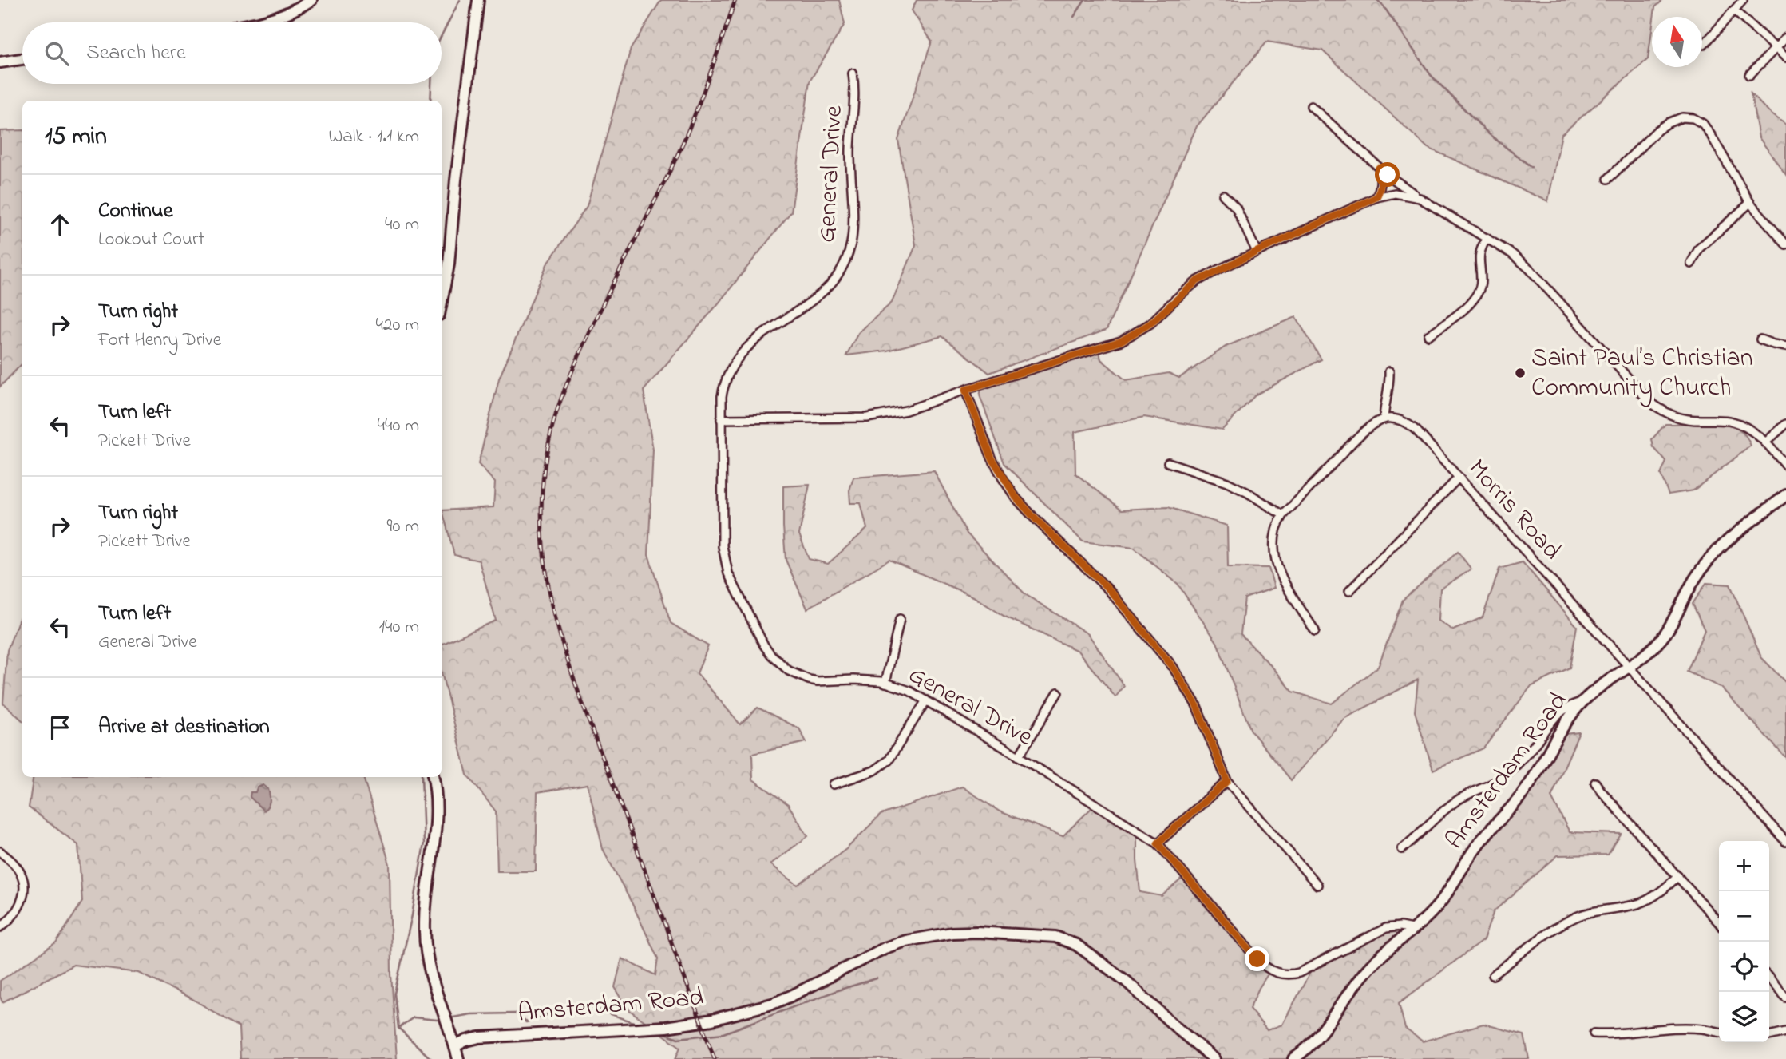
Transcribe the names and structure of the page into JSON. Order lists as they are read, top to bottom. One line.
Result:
{"streets":{"street":["General Drive","Morris Road","Amsterdam Road"]},"crossings":[["General Drive","Amsterdam Road"],["Morris Road","Amsterdam Road"]],"places":["Saint Paul’s Christian Community Church"],"north":"top","page":{"search":"Search here","heading":["15 min","Walk · 1.1 km"],"list":[["Continue","Lookout Court","40 m"],["Turn right","Fort Henry Drive","420 m"],["Turn left","Pickett Drive","440 m"],["Turn right","Pickett Drive","90 m"],["Turn left","General Drive","140 m"],"Arrive at destination"],"map_buttons":["+","−"]}}
